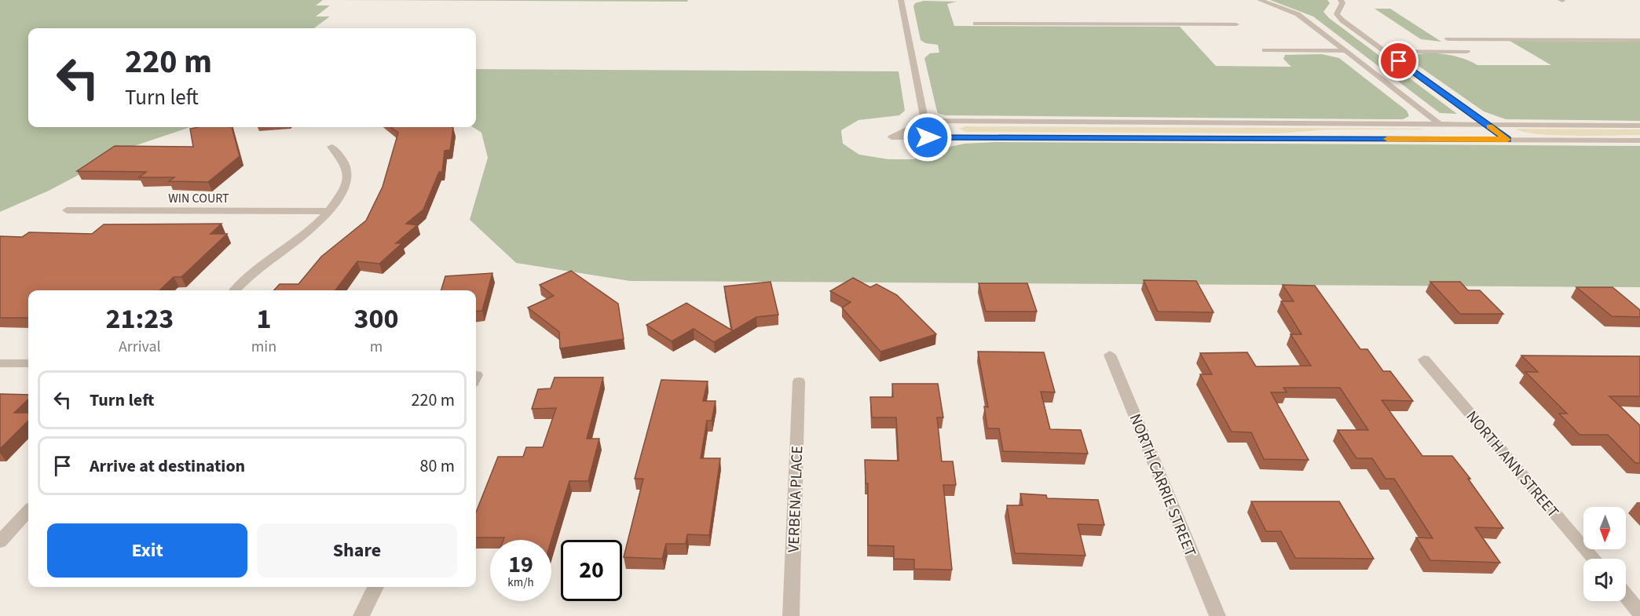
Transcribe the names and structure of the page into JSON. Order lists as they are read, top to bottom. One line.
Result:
{"streets":{"street":["WIN COURT","NORTH ANN STREET","NORTH CARRIE STREET","VERBENA PLACE"]},"north":"bottom","page":{"turn":["220 m","Turn left"],"eta":["21:23","Arrival","1","min","300","m"],"list":[{"name":"Turn left","value":"220 m"},{"name":"Arrive at destination","value":"80 m"}],"buttons":["Exit","Share"],"speed":"19 km/h","limit":"20"}}
